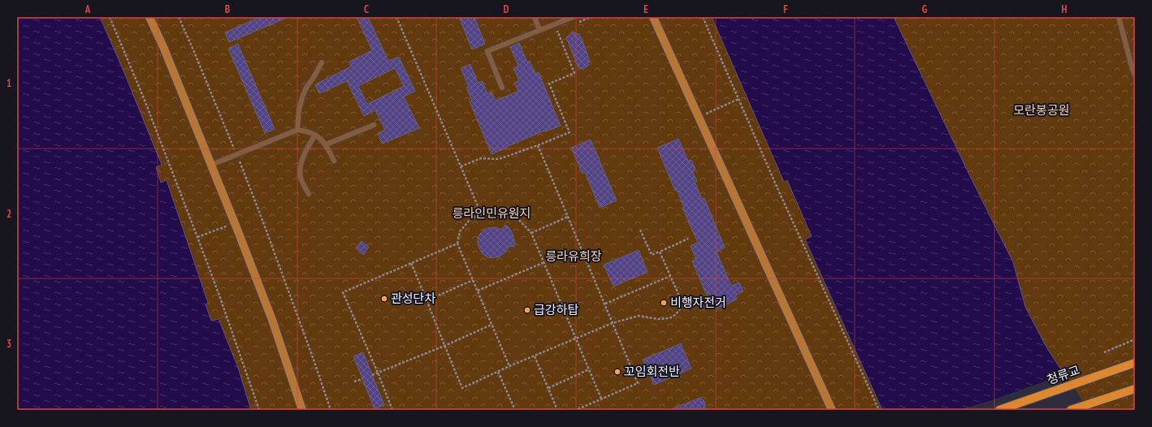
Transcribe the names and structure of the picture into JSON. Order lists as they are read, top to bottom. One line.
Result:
{"streets":{"main road":["청류교"]},"parks":["모란봉공원","릉라인민유원지","릉라유희장"],"places":["관성단차","비행자전거","급강하탑","꼬임회전반"],"grid":{"columns":["A","B","C","D","E","F","G","H"],"rows":["1","2","3"]}}
